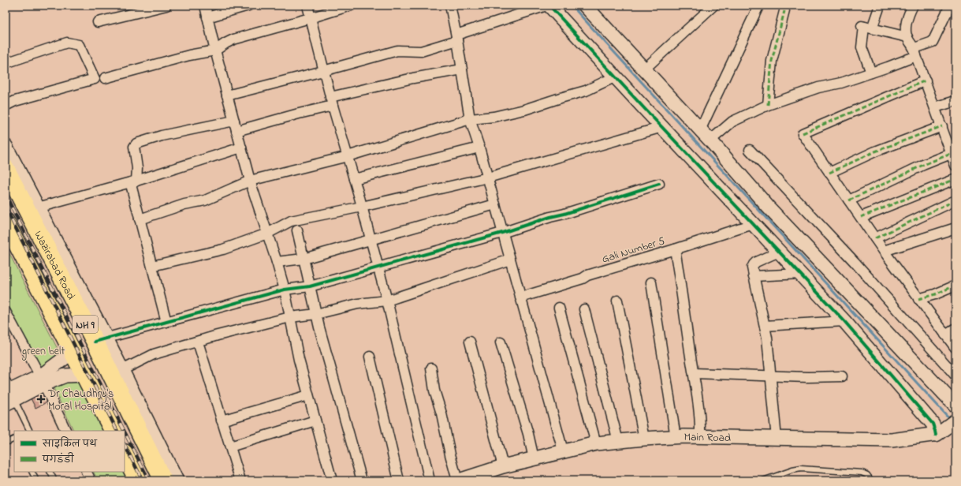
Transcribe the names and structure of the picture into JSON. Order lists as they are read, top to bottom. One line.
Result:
{"streets":{"highway":["Wazirabad Road","NH 9"],"street":["Gali Number 5","Main Road"]},"parks":["green belt"],"places":{"health":["Dr Chaudhry's Moral Hospital"]},"legend":["साइकिल पथ","पगडंडी"]}
